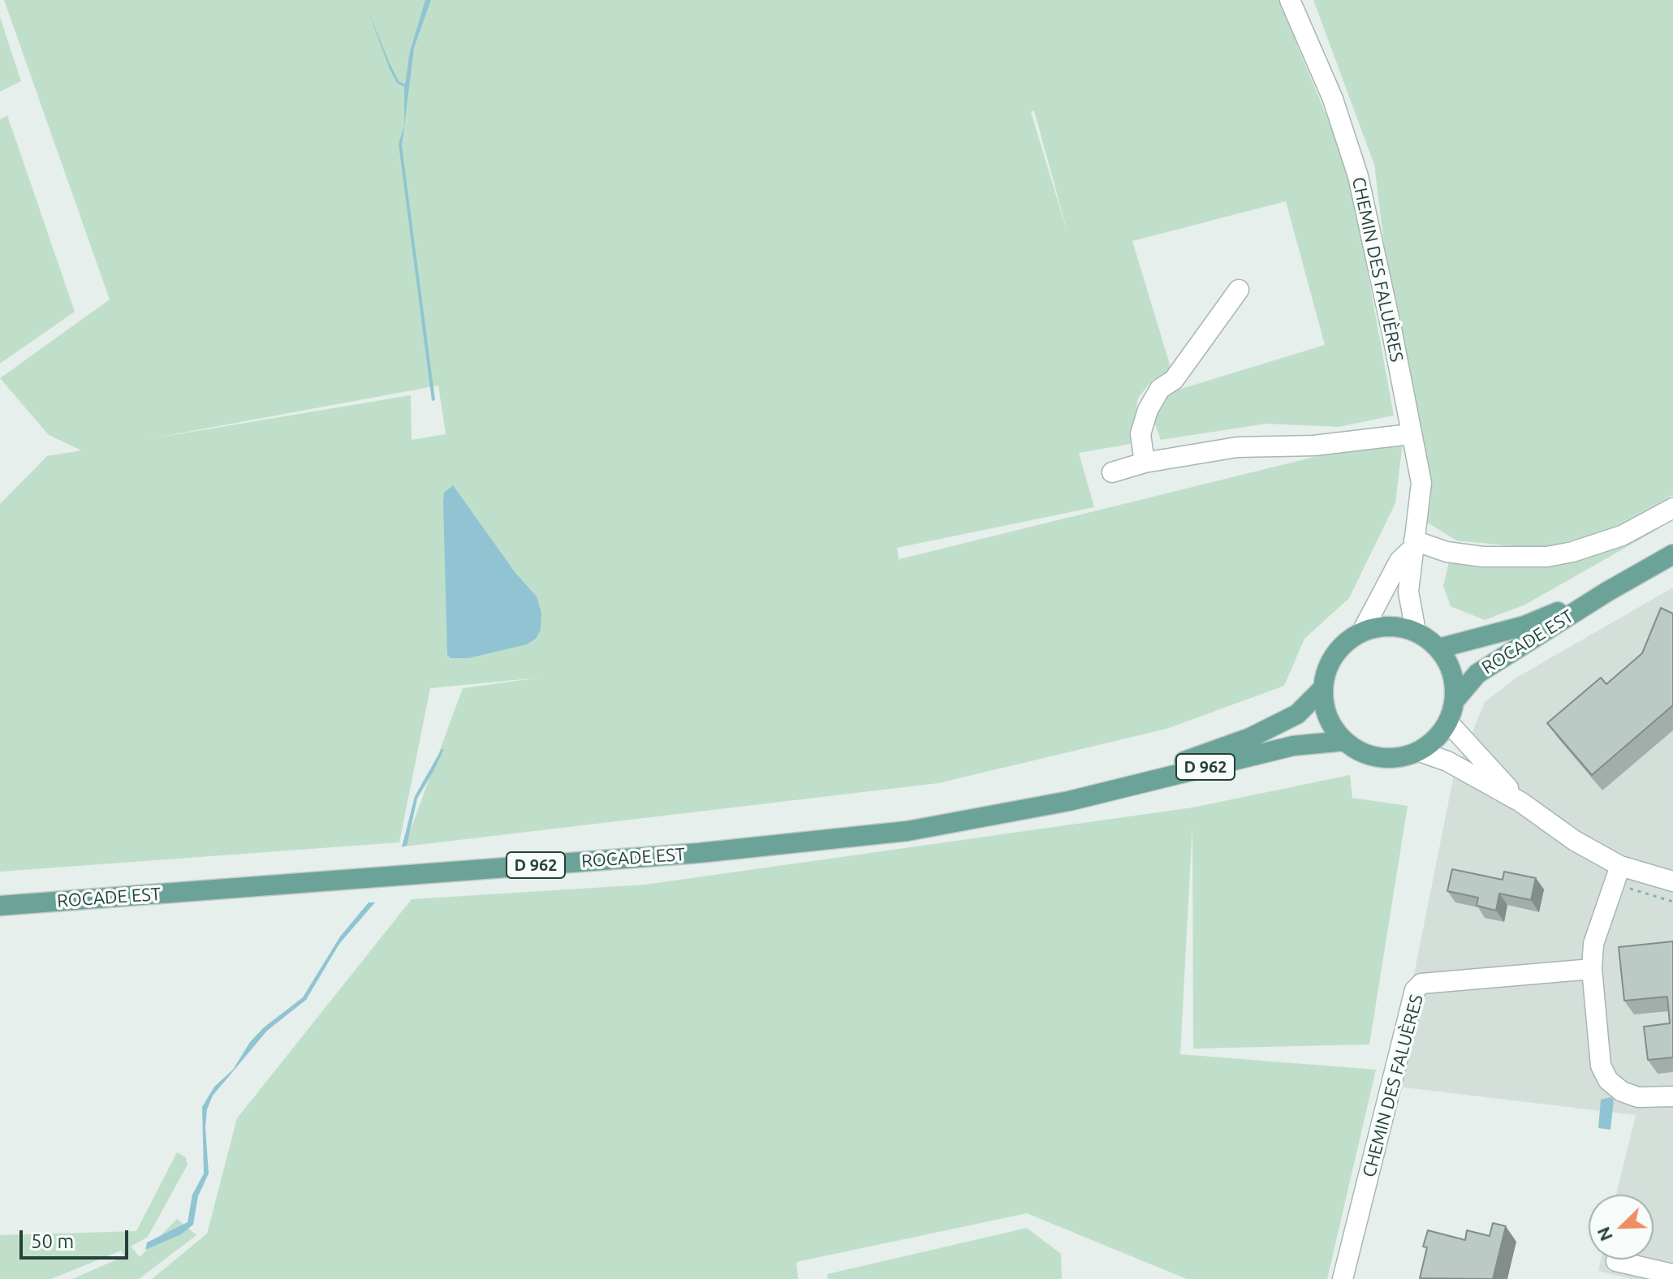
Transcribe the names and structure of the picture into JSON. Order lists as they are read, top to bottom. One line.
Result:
{"streets":{"main road":["ROCADE EST","D 962"],"street":["CHEMIN DES FALUÈRES"]},"crossings":[["CHEMIN DES FALUÈRES","ROCADE EST"]],"scale_bar":"50 m","north":"bottom left"}
